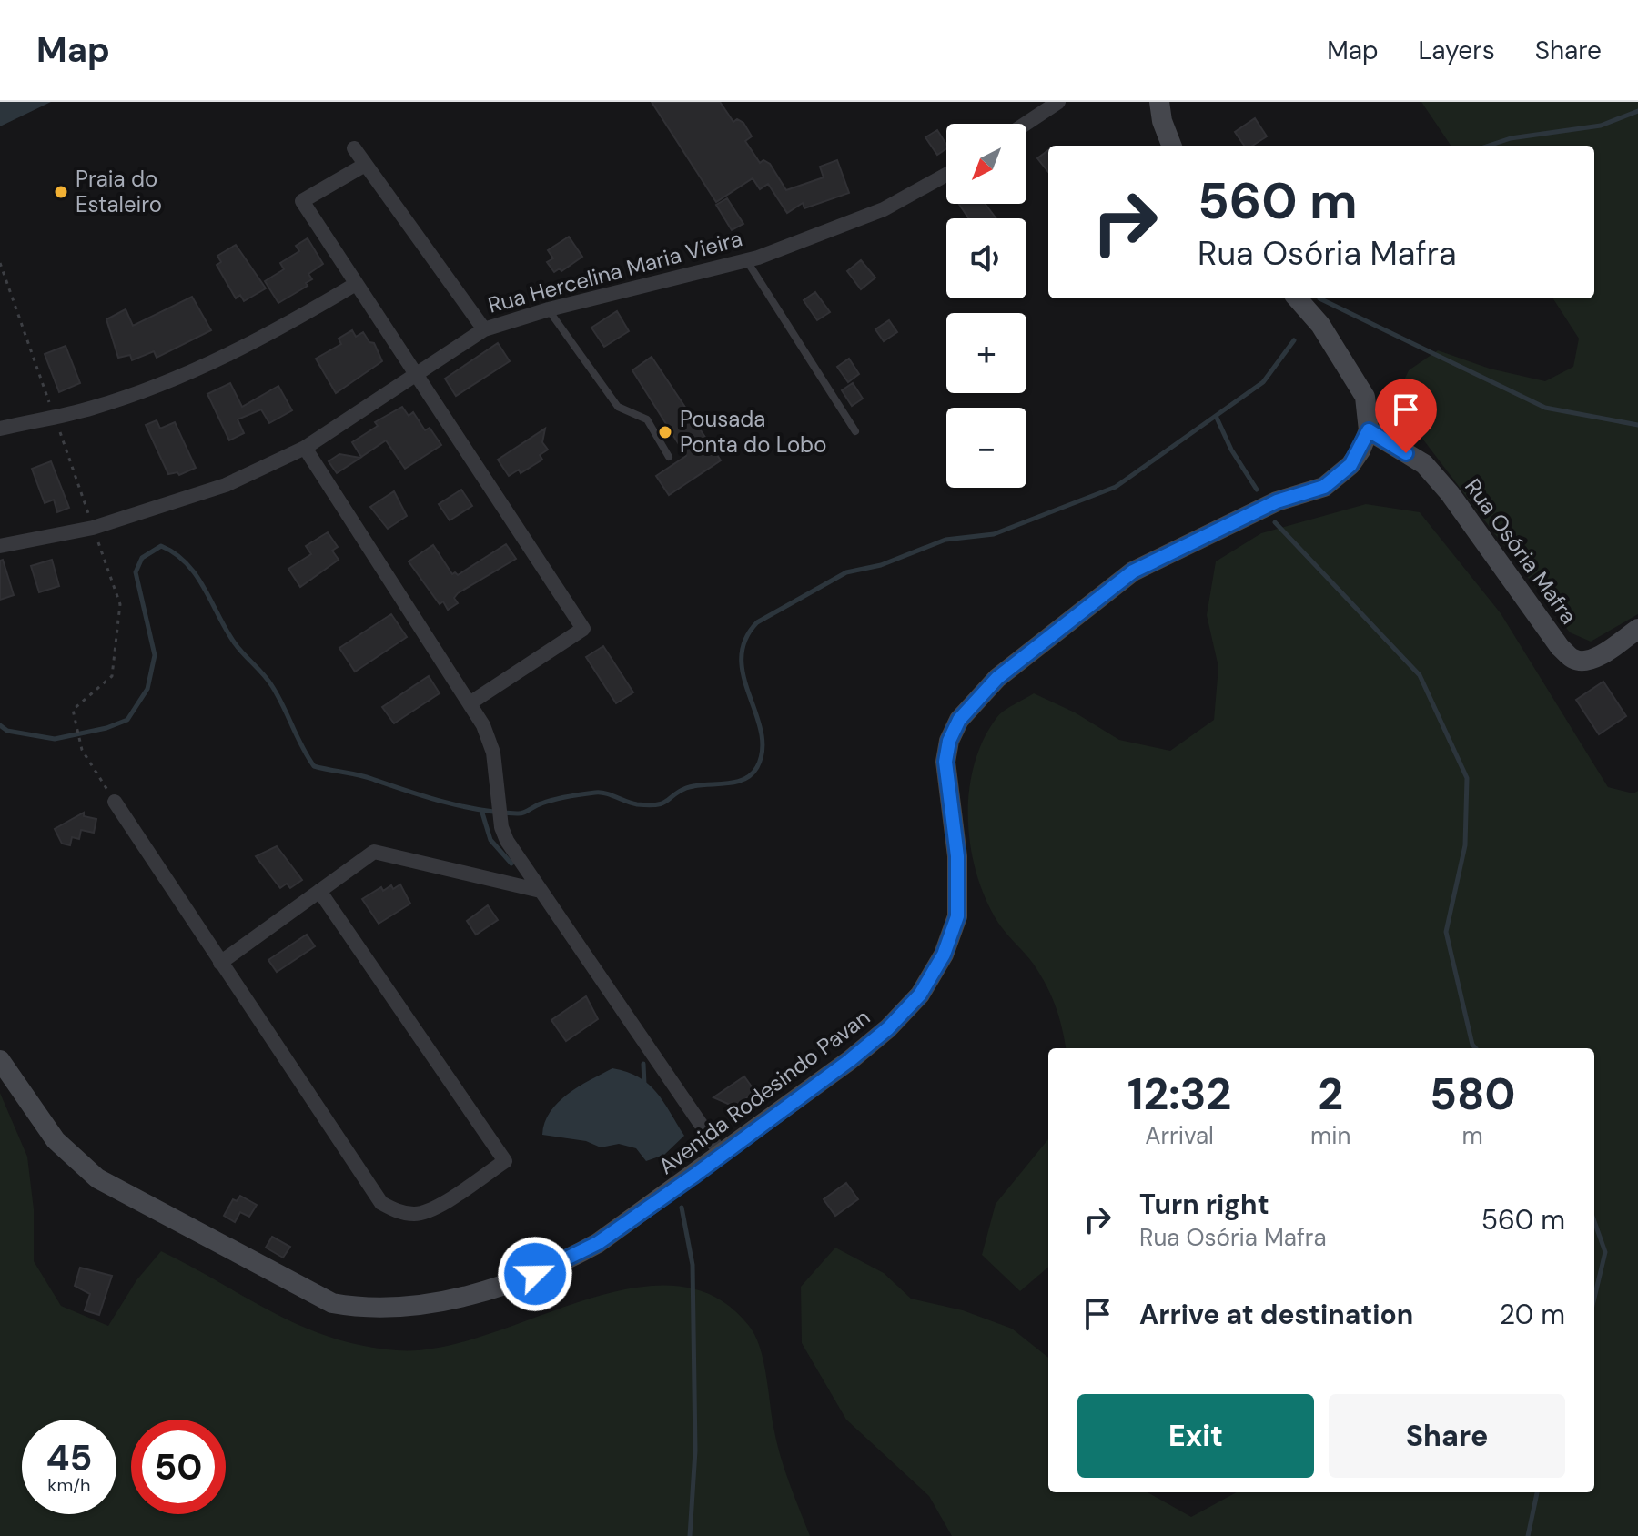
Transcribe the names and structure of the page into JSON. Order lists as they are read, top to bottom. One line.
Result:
{"streets":{"main road":["Rua Osória Mafra","Avenida Rodesindo Pavan"],"street":["Rua Hercelina Maria Vieira"]},"crossings":[["Rua Osória Mafra","Avenida Rodesindo Pavan"]],"places":["Praia do Estaleiro","Pousada Ponta do Lobo"],"north":"bottom left","page":{"header":"Map","nav":["Map","Layers","Share"],"map_buttons":["+","−"],"turn":["560 m","Rua Osória Mafra"],"eta":["12:32","Arrival","2","min","580","m"],"list":[{"name":"Turn right","note":"Rua Osória Mafra","value":"560 m"},{"name":"Arrive at destination","value":"20 m"}],"buttons":["Exit","Share"],"speed":"45 km/h","limit":"50"}}
